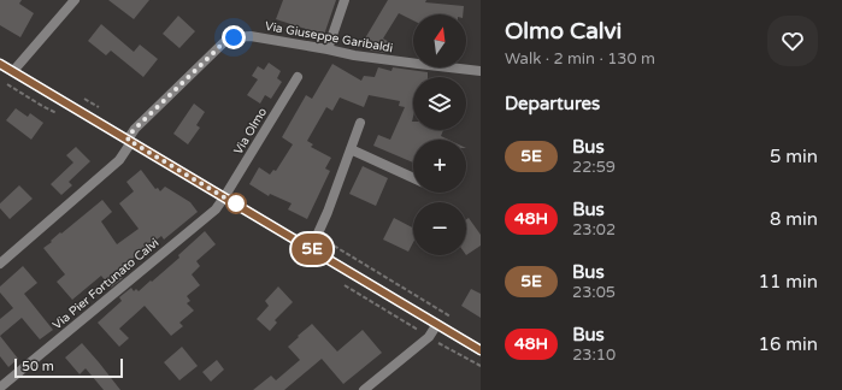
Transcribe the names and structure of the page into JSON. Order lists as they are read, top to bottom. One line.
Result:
{"streets":{"street":["Via Giuseppe Garibaldi","Via Olmo","Via Pier Fortunato Calvi"]},"crossings":[["Via Olmo","Via Pier Fortunato Calvi"]],"lines":["bus line 5E"],"scale_bar":"50 m","north":"top","page":{"on_map":"5E","heading":[["Olmo Calvi","Walk · 2 min · 130 m"],"Departures"],"map_buttons":["+","−"],"list":[{"mark":"5E","name":"Bus","note":"22:59","value":"5 min"},{"mark":"48H","name":"Bus","note":"23:02","value":"8 min"},{"mark":"5E","name":"Bus","note":"23:05","value":"11 min"},{"mark":"48H","name":"Bus","note":"23:10","value":"16 min"}],"scale":"50 m"}}
